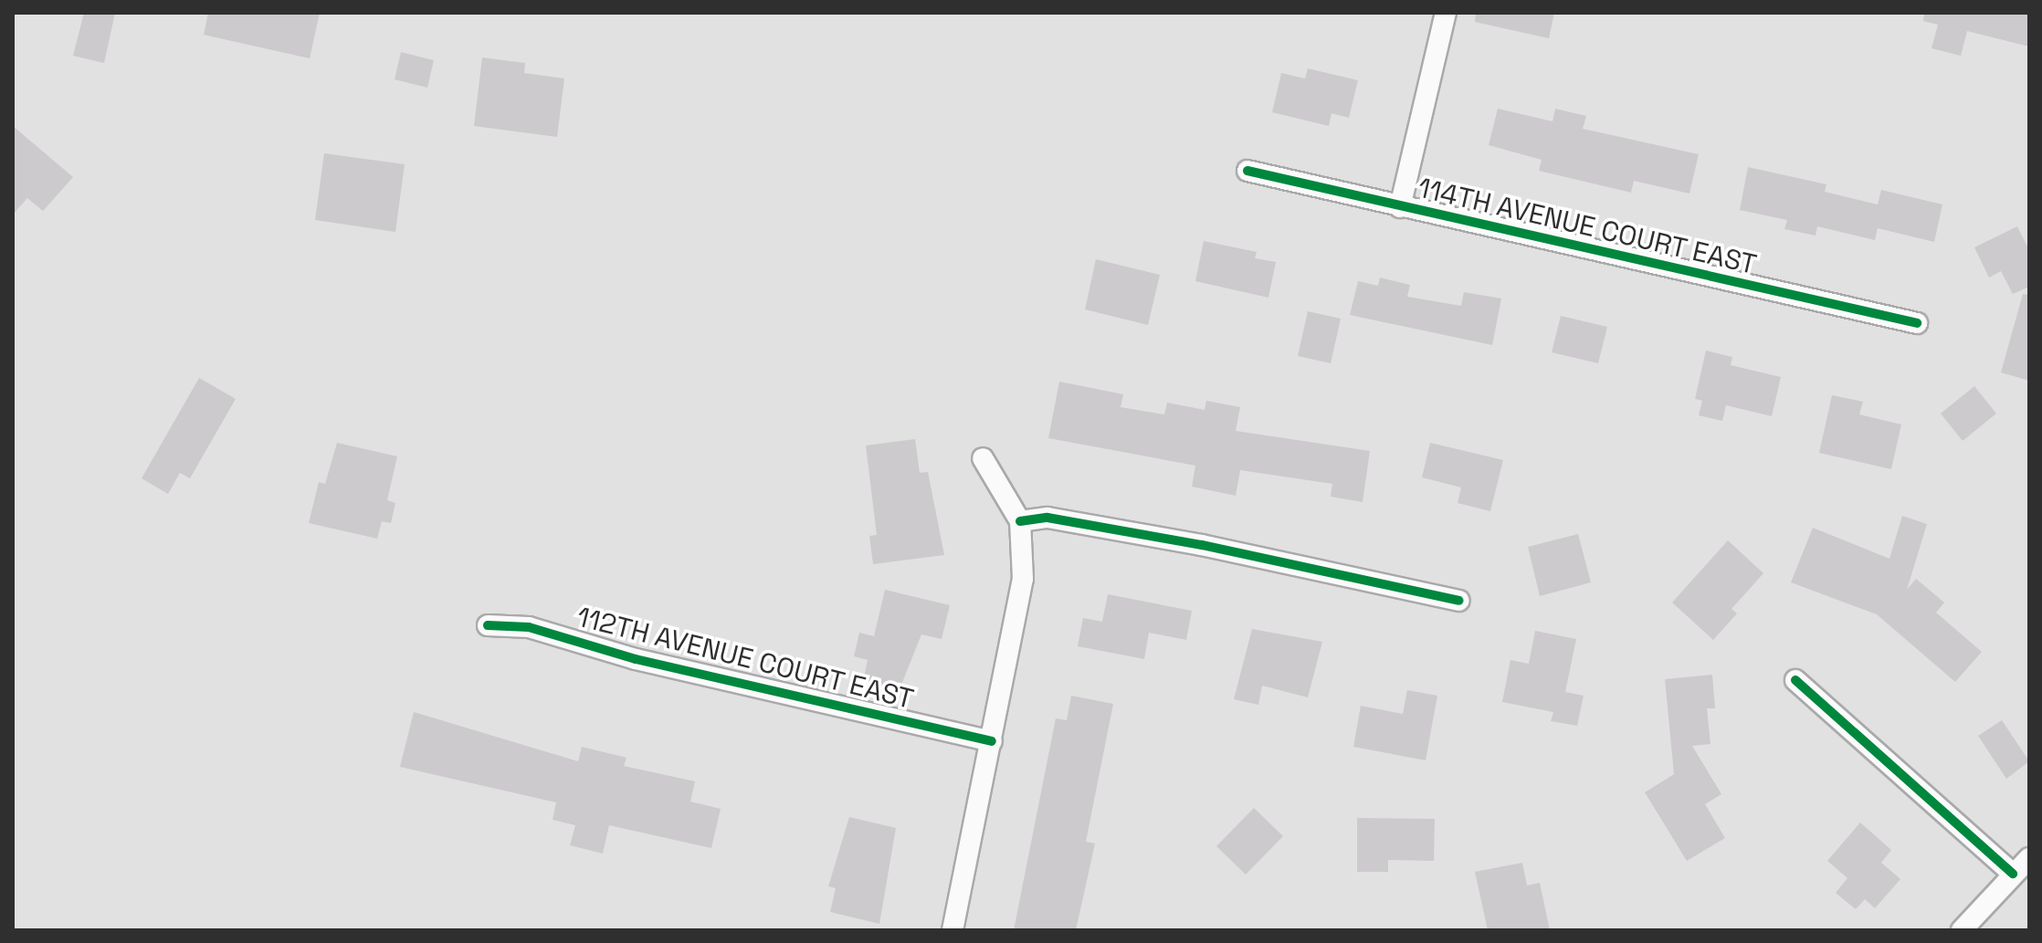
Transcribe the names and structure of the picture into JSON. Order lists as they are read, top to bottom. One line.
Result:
{"streets":{"street":["114TH AVENUE COURT EAST","112TH AVENUE COURT EAST"]}}
